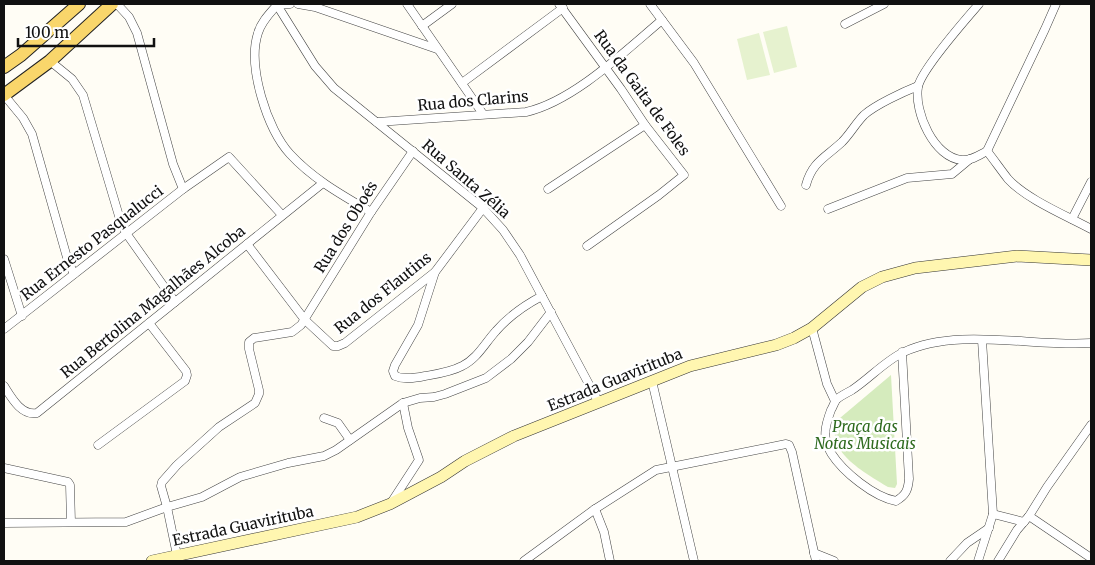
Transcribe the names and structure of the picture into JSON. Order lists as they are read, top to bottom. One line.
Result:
{"streets":{"street":["Rua da Gaita de Foles","Rua dos Clarins","Rua Santa Zélia","Rua dos Oboés","Rua Ernesto Pasqualucci","Rua dos Flautins","Rua Bertolina Magalhães Alcoba","Estrada Guavirituba"]},"crossings":[["Rua da Gaita de Foles","Rua dos Clarins"],["Rua dos Clarins","Rua Santa Zélia"],["Rua Santa Zélia","Rua dos Oboés"],["Rua Santa Zélia","Rua dos Flautins"],["Rua Santa Zélia","Estrada Guavirituba"],["Rua dos Oboés","Rua dos Flautins"]],"parks":["Praça das Notas Musicais"],"scale_bar":"100 m"}
